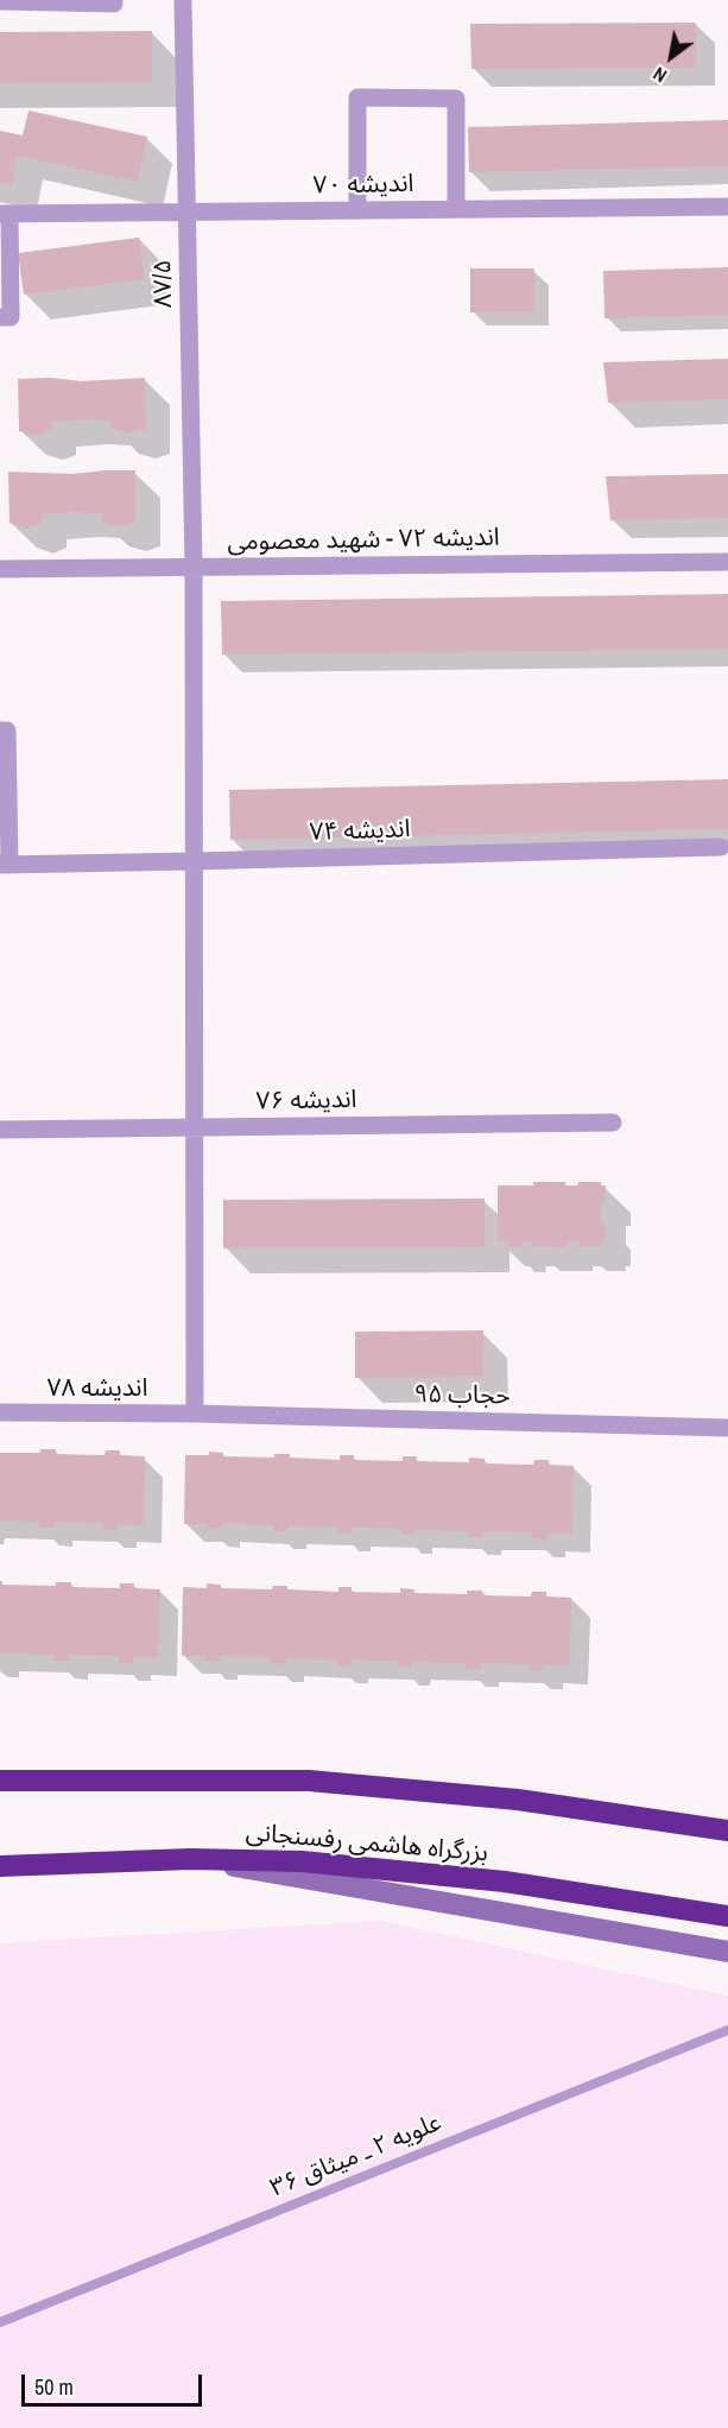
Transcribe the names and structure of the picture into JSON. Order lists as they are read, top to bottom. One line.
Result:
{"streets":{"highway":["بزرگراه هاشمی رفسنجانی"],"street":["اندیشه ۷۰","۸۷/۵","اندیشه ۷۲ - شهید معصومی","اندیشه ۷۴","اندیشه ۷۶","اندیشه ۷۸","حجاب ۹۵"],"lane":["علویه ۲ ـ میثاق ۳۶"]},"crossings":[["اندیشه ۷۰","۸۷/۵"],["۸۷/۵","اندیشه ۷۲ - شهید معصومی"],["۸۷/۵","اندیشه ۷۴"],["۸۷/۵","اندیشه ۷۶"],["۸۷/۵","اندیشه ۷۸"],["۸۷/۵","حجاب ۹۵"],["اندیشه ۷۸","حجاب ۹۵"]],"scale_bar":"50 m","north":"bottom left"}
